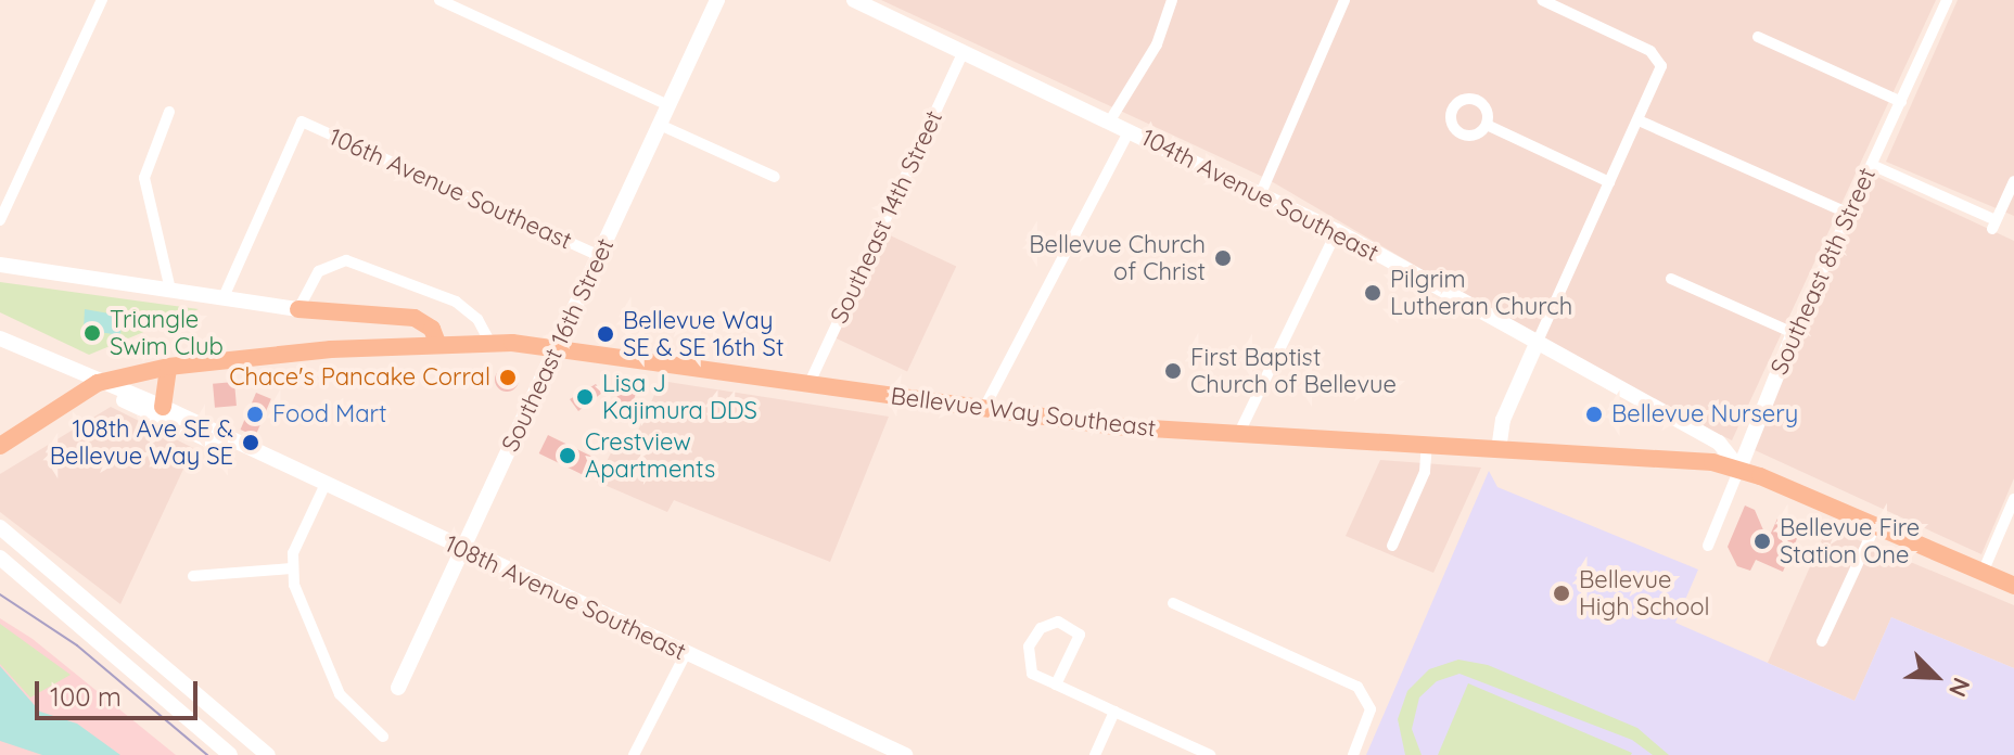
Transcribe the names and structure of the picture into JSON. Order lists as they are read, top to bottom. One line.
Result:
{"streets":{"main road":["Bellevue Way Southeast"],"street":["106th Avenue Southeast","104th Avenue Southeast","Southeast 14th Street","Southeast 8th Street","Southeast 16th Street","108th Avenue Southeast"]},"crossings":[["106th Avenue Southeast","Southeast 16th Street"],["104th Avenue Southeast","Southeast 14th Street"],["104th Avenue Southeast","Southeast 8th Street"],["104th Avenue Southeast","Bellevue Way Southeast"],["Southeast 14th Street","Bellevue Way Southeast"],["Southeast 8th Street","Bellevue Way Southeast"],["Southeast 16th Street","Bellevue Way Southeast"],["Southeast 16th Street","108th Avenue Southeast"],["Bellevue Way Southeast","108th Avenue Southeast"]],"places":["Bellevue Church of Christ","Pilgrim Lutheran Church","Triangle Swim Club","Bellevue Way SE & SE 16th St","First Baptist Church of Bellevue","Chace's Pancake Corral","Lisa J Kajimura DDS","Food Mart","Bellevue Nursery","108th Ave SE & Bellevue Way SE","Crestview Apartments","Bellevue Fire Station One","Bellevue High School"],"scale_bar":"100 m","north":"bottom right"}
